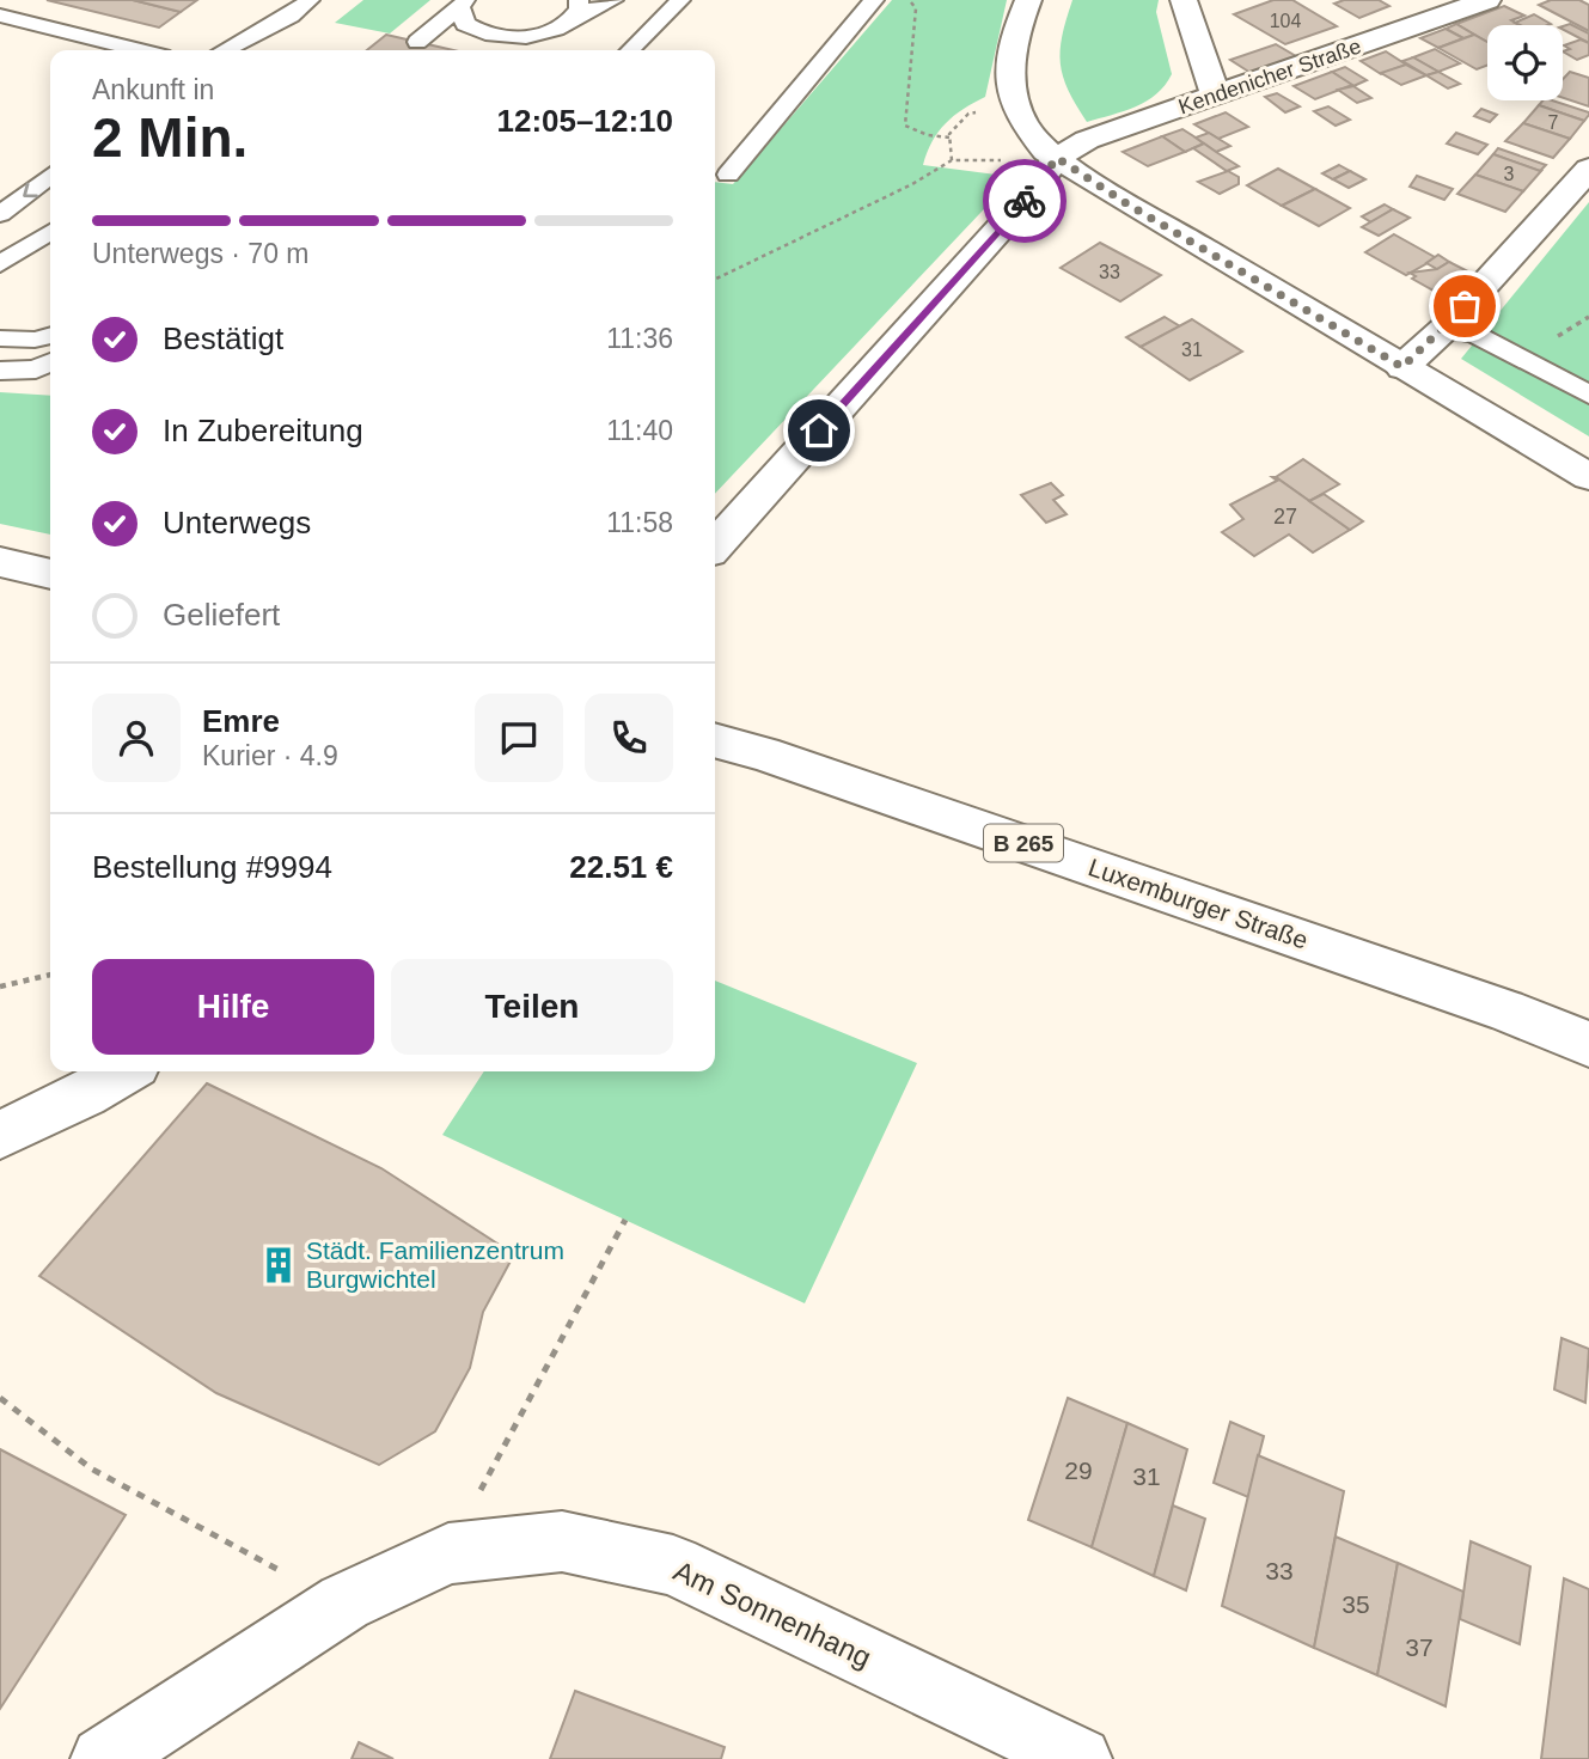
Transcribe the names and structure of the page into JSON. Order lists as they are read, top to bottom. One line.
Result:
{"streets":{"street":["Kendenicher Straße","B 265","Luxemburger Straße","Am Sonnenhang"]},"places":{"building":["Städt. Familienzentrum Burgwichtel"]},"house_numbers":["104","7","3","33","31","27","29","31","33","35","37"],"page":{"heading":["2 Min.","Ankunft in","12:05–12:10"],"panel":["Emre","Kurier · 4.9","Bestellung #9994","22.51 €"],"bar":"Unterwegs · 70 m","list":[["Bestätigt","11:36"],["In Zubereitung","11:40"],["Unterwegs","11:58"],"Geliefert"],"buttons":["Hilfe","Teilen"]}}
